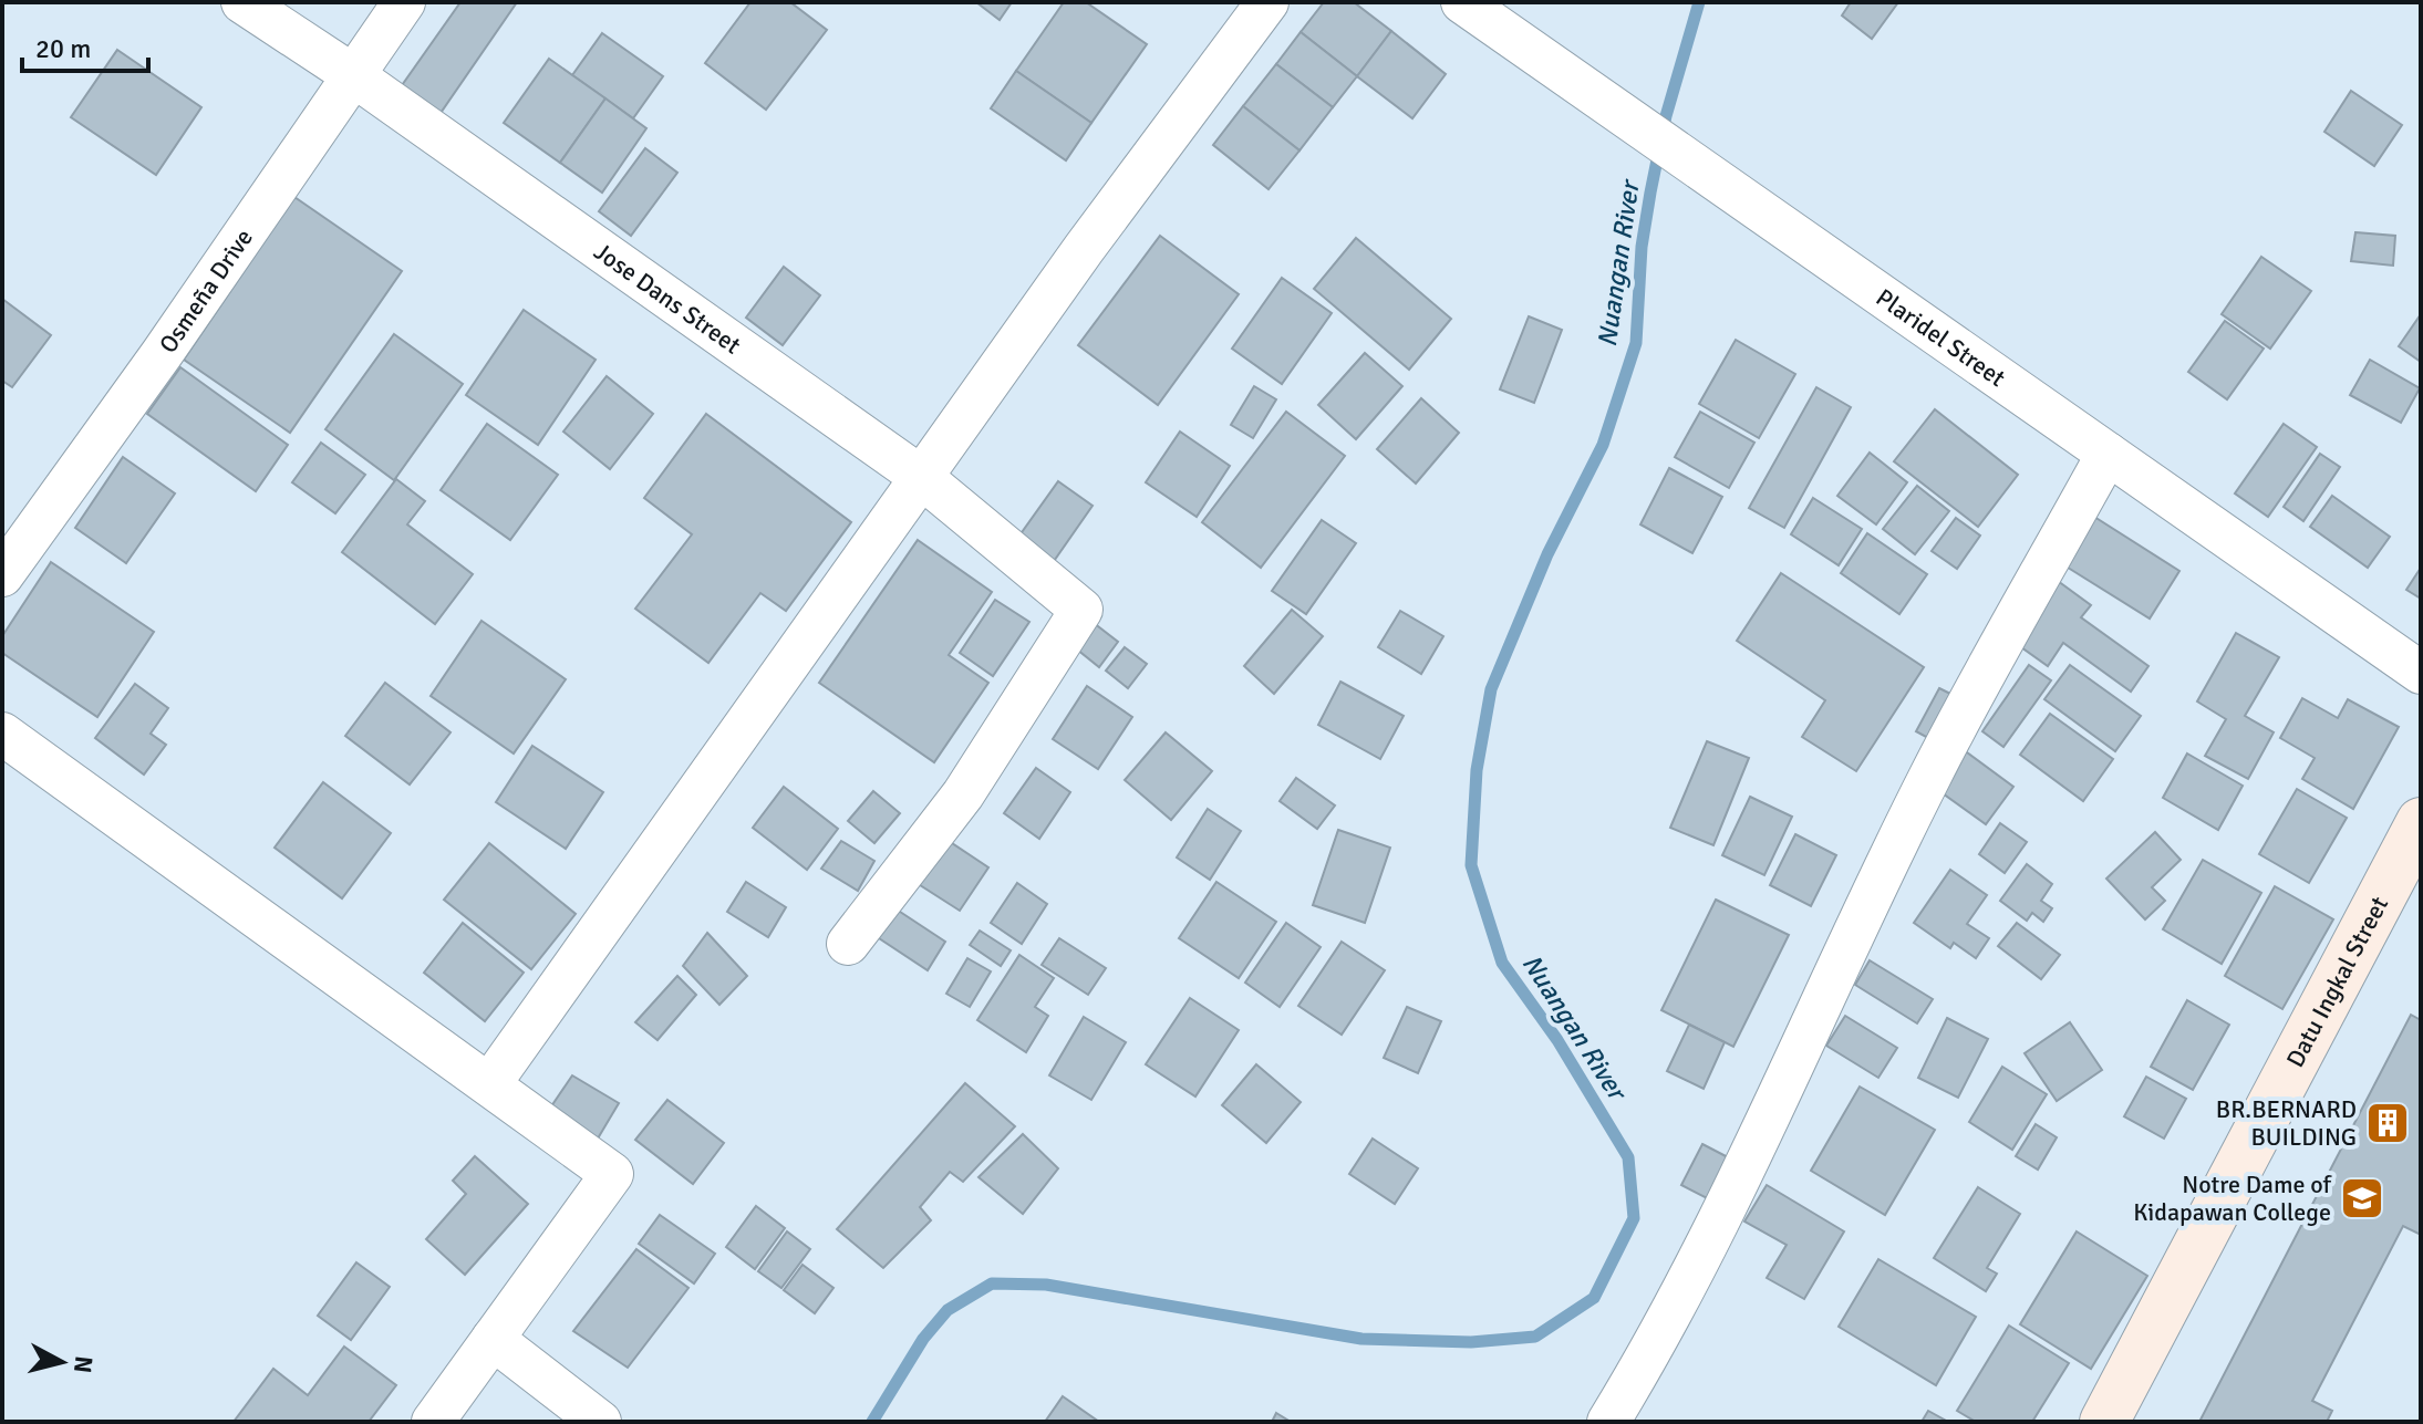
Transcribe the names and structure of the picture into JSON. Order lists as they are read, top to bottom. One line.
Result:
{"streets":{"street":["Osmeña Drive","Jose Dans Street","Plaridel Street","Datu Ingkal Street"]},"crossings":[["Osmeña Drive","Jose Dans Street"]],"water":["Nuangan River"],"places":{"building":["BR.BERNARD BUILDING"],"school or university":["Notre Dame of Kidapawan College"]},"scale_bar":"20 m","north":"right"}
